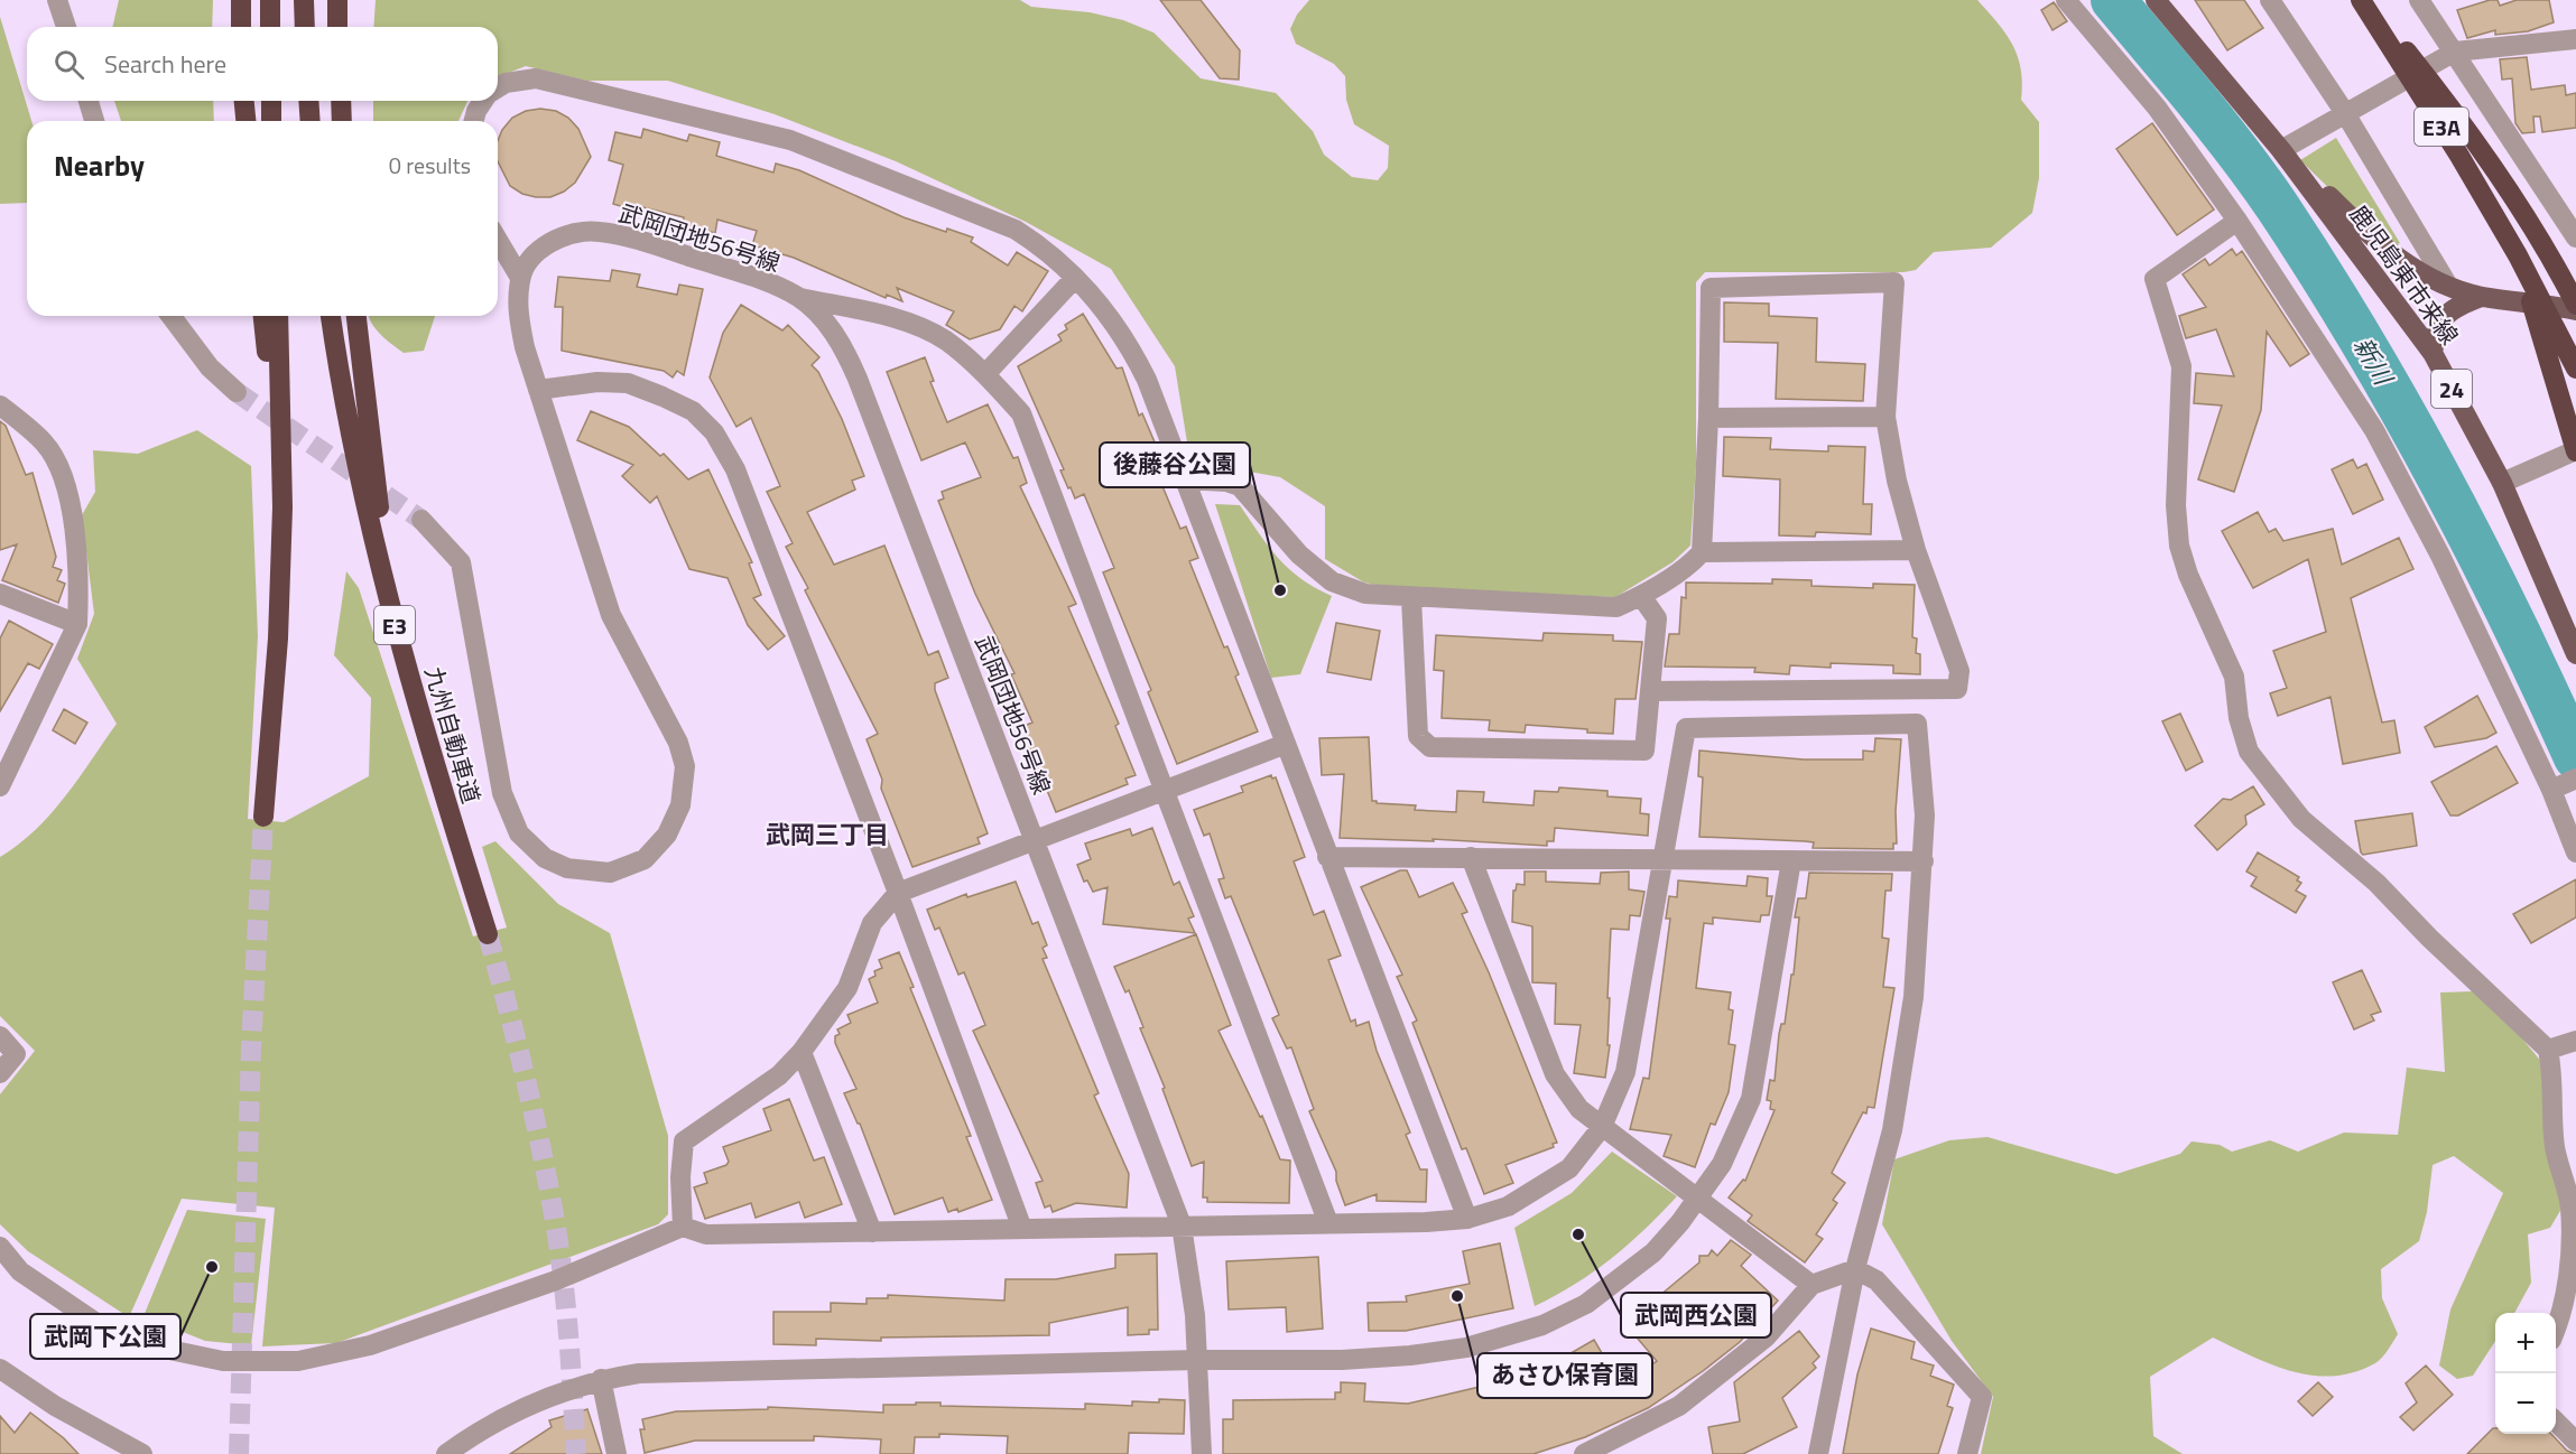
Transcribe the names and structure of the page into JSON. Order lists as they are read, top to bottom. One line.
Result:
{"streets":{"highway":["E3A","E3","九州自動車道"],"main road":["鹿児島東市来線","24"],"street":["武岡団地56号線"]},"districts":["武岡三丁目"],"water":["新川"],"places":["後藤谷公園","武岡西公園","武岡下公園","あさひ保育園"],"page":{"search":"Search here","heading":["Nearby","0 results"],"map_buttons":["+","−"]}}
